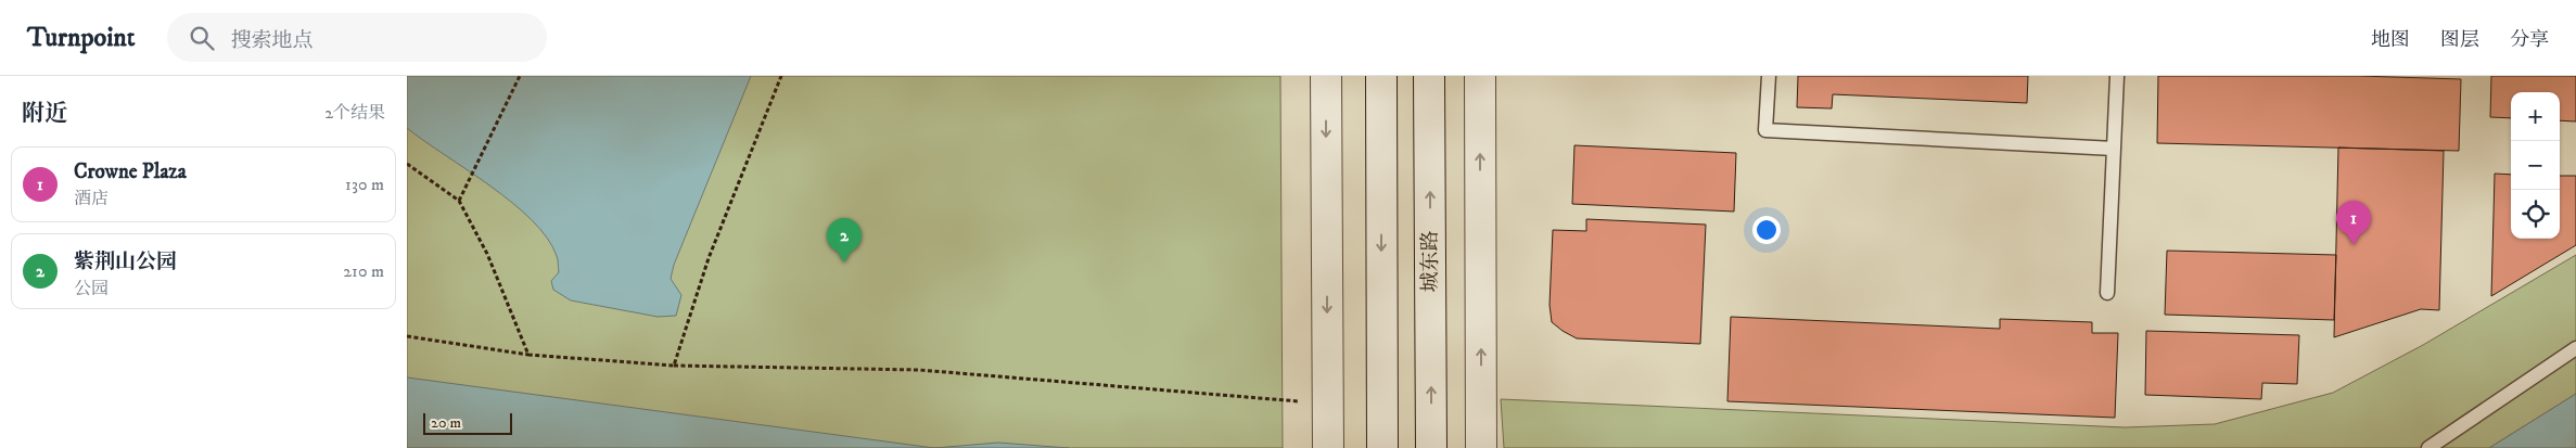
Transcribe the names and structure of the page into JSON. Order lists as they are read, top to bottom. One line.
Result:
{"streets":{"street":["城东路"]},"scale_bar":"20 m","page":{"header":"Turnpoint","search":"搜索地点","nav":["地图","图层","分享"],"heading":["附近","2个结果"],"map_buttons":["+","−"],"list":[{"mark":"1","name":"Crowne Plaza","note":"酒店","value":"130 m"},{"mark":"2","name":"紫荆山公园","note":"公园","value":"210 m"}],"pins":["1","2"],"scale":"20 m"}}
